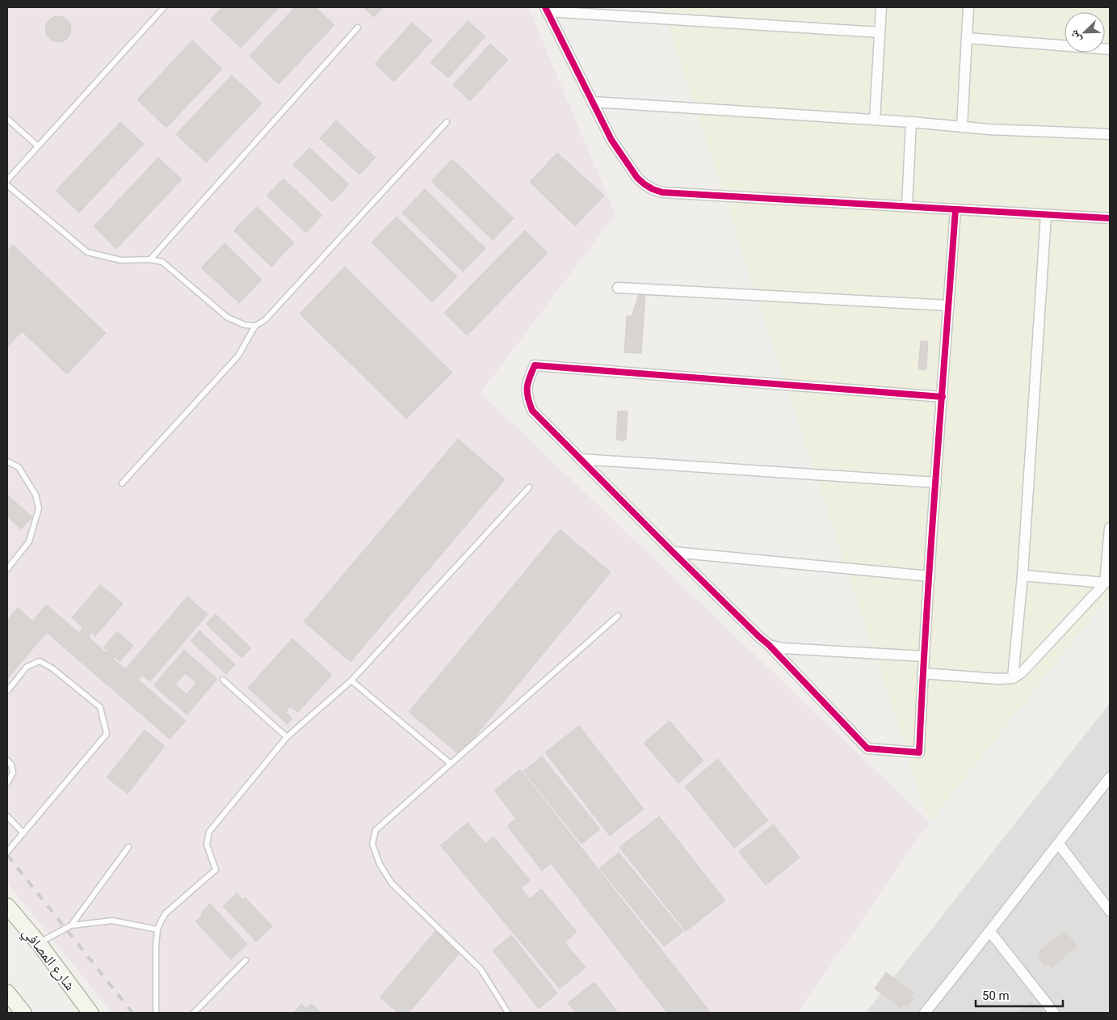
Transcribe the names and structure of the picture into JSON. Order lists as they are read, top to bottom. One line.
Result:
{"streets":{"main road":["شارع المصافي"]},"scale_bar":"50 m","north":"bottom left"}
